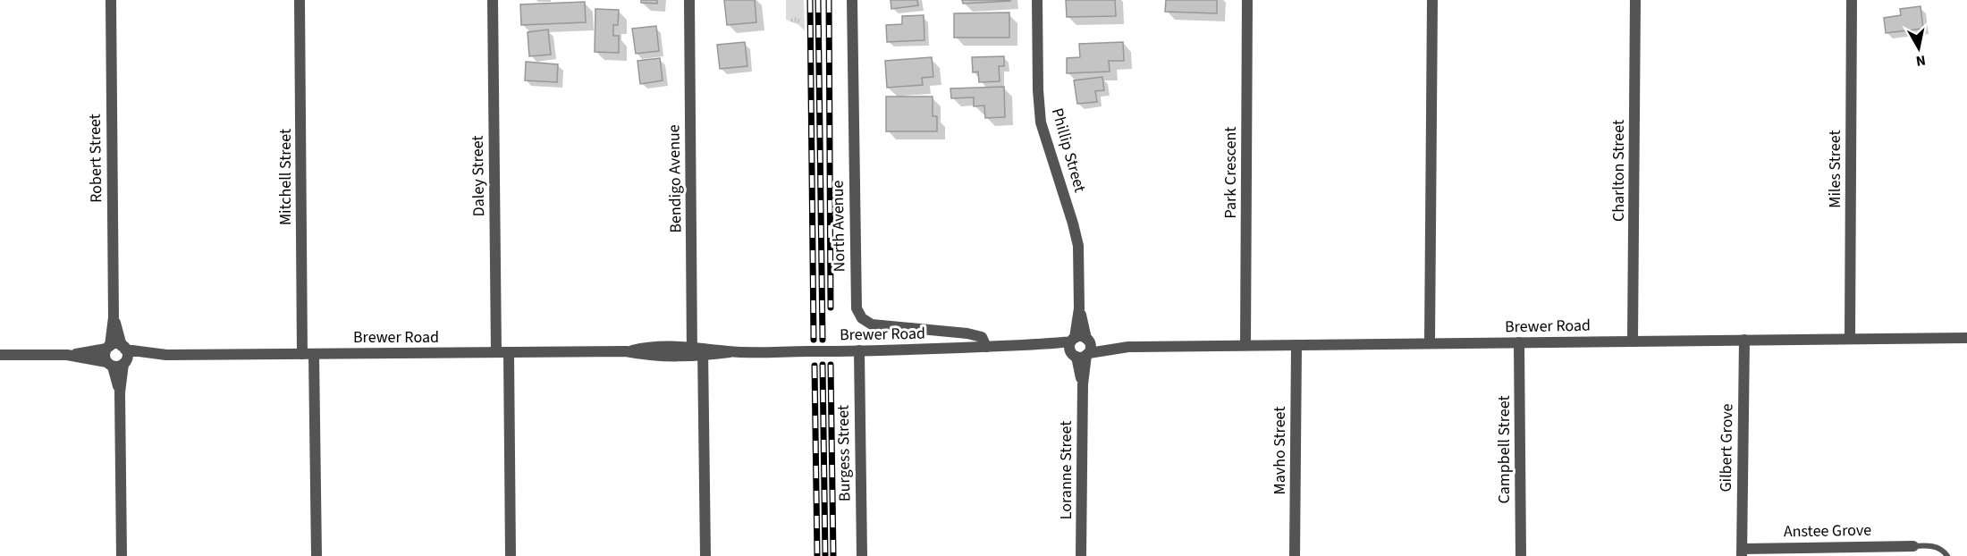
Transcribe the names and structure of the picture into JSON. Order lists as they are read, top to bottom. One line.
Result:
{"streets":{"street":["Phillip Street","Robert Street","Miles Street","Charlton Street","Park Crescent","Daley Street","Mitchell Street","Bendigo Avenue","North Avenue","Brewer Road","Gilbert Grove","Campbell Street","Mavho Street","Burgess Street","Loranne Street","Anstee Grove"]},"crossings":[["Phillip Street","Brewer Road"],["Phillip Street","Loranne Street"],["Robert Street","Brewer Road"],["Miles Street","Brewer Road"],["Charlton Street","Brewer Road"],["Park Crescent","Brewer Road"],["Daley Street","Brewer Road"],["Mitchell Street","Brewer Road"],["Bendigo Avenue","Brewer Road"],["North Avenue","Brewer Road"],["Brewer Road","Gilbert Grove"],["Brewer Road","Campbell Street"],["Brewer Road","Mavho Street"],["Brewer Road","Burgess Street"],["Brewer Road","Loranne Street"],["Gilbert Grove","Anstee Grove"]],"north":"bottom"}
